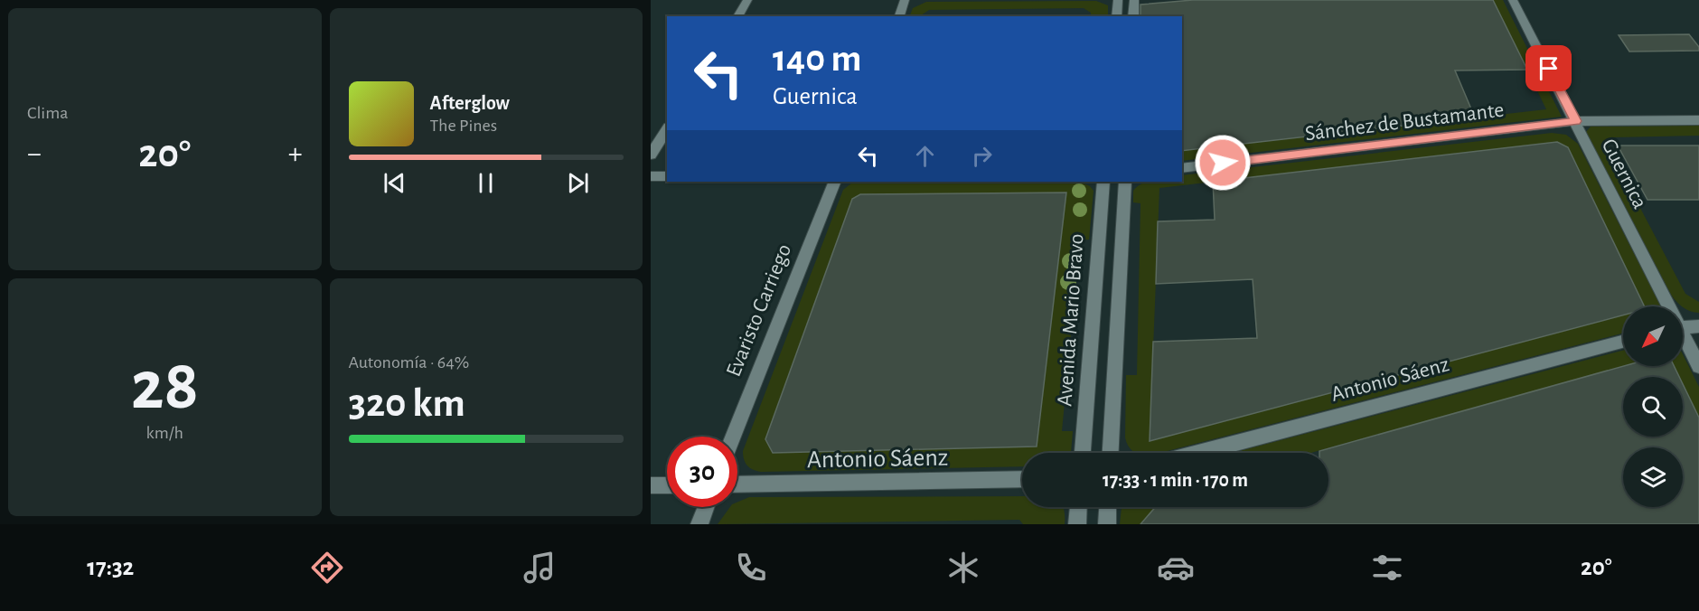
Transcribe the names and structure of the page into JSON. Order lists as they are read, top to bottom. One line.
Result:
{"streets":{"street":["Sánchez de Bustamante","Guernica","Evaristo Carriego","Avenida Mario Bravo","Antonio Sáenz"]},"crossings":[["Sánchez de Bustamante","Guernica"]],"north":"bottom left","page":{"tile":["Clima",["28","km/h"],["Autonomía · 64%","320 km"]],"turn":["140 m","Guernica"],"song":["Afterglow","The Pines"],"heat":["−","20°","+"],"limit":"30","trip":"17:33 · 1 min · 170 m","tabs":["17:32","20°"]}}
